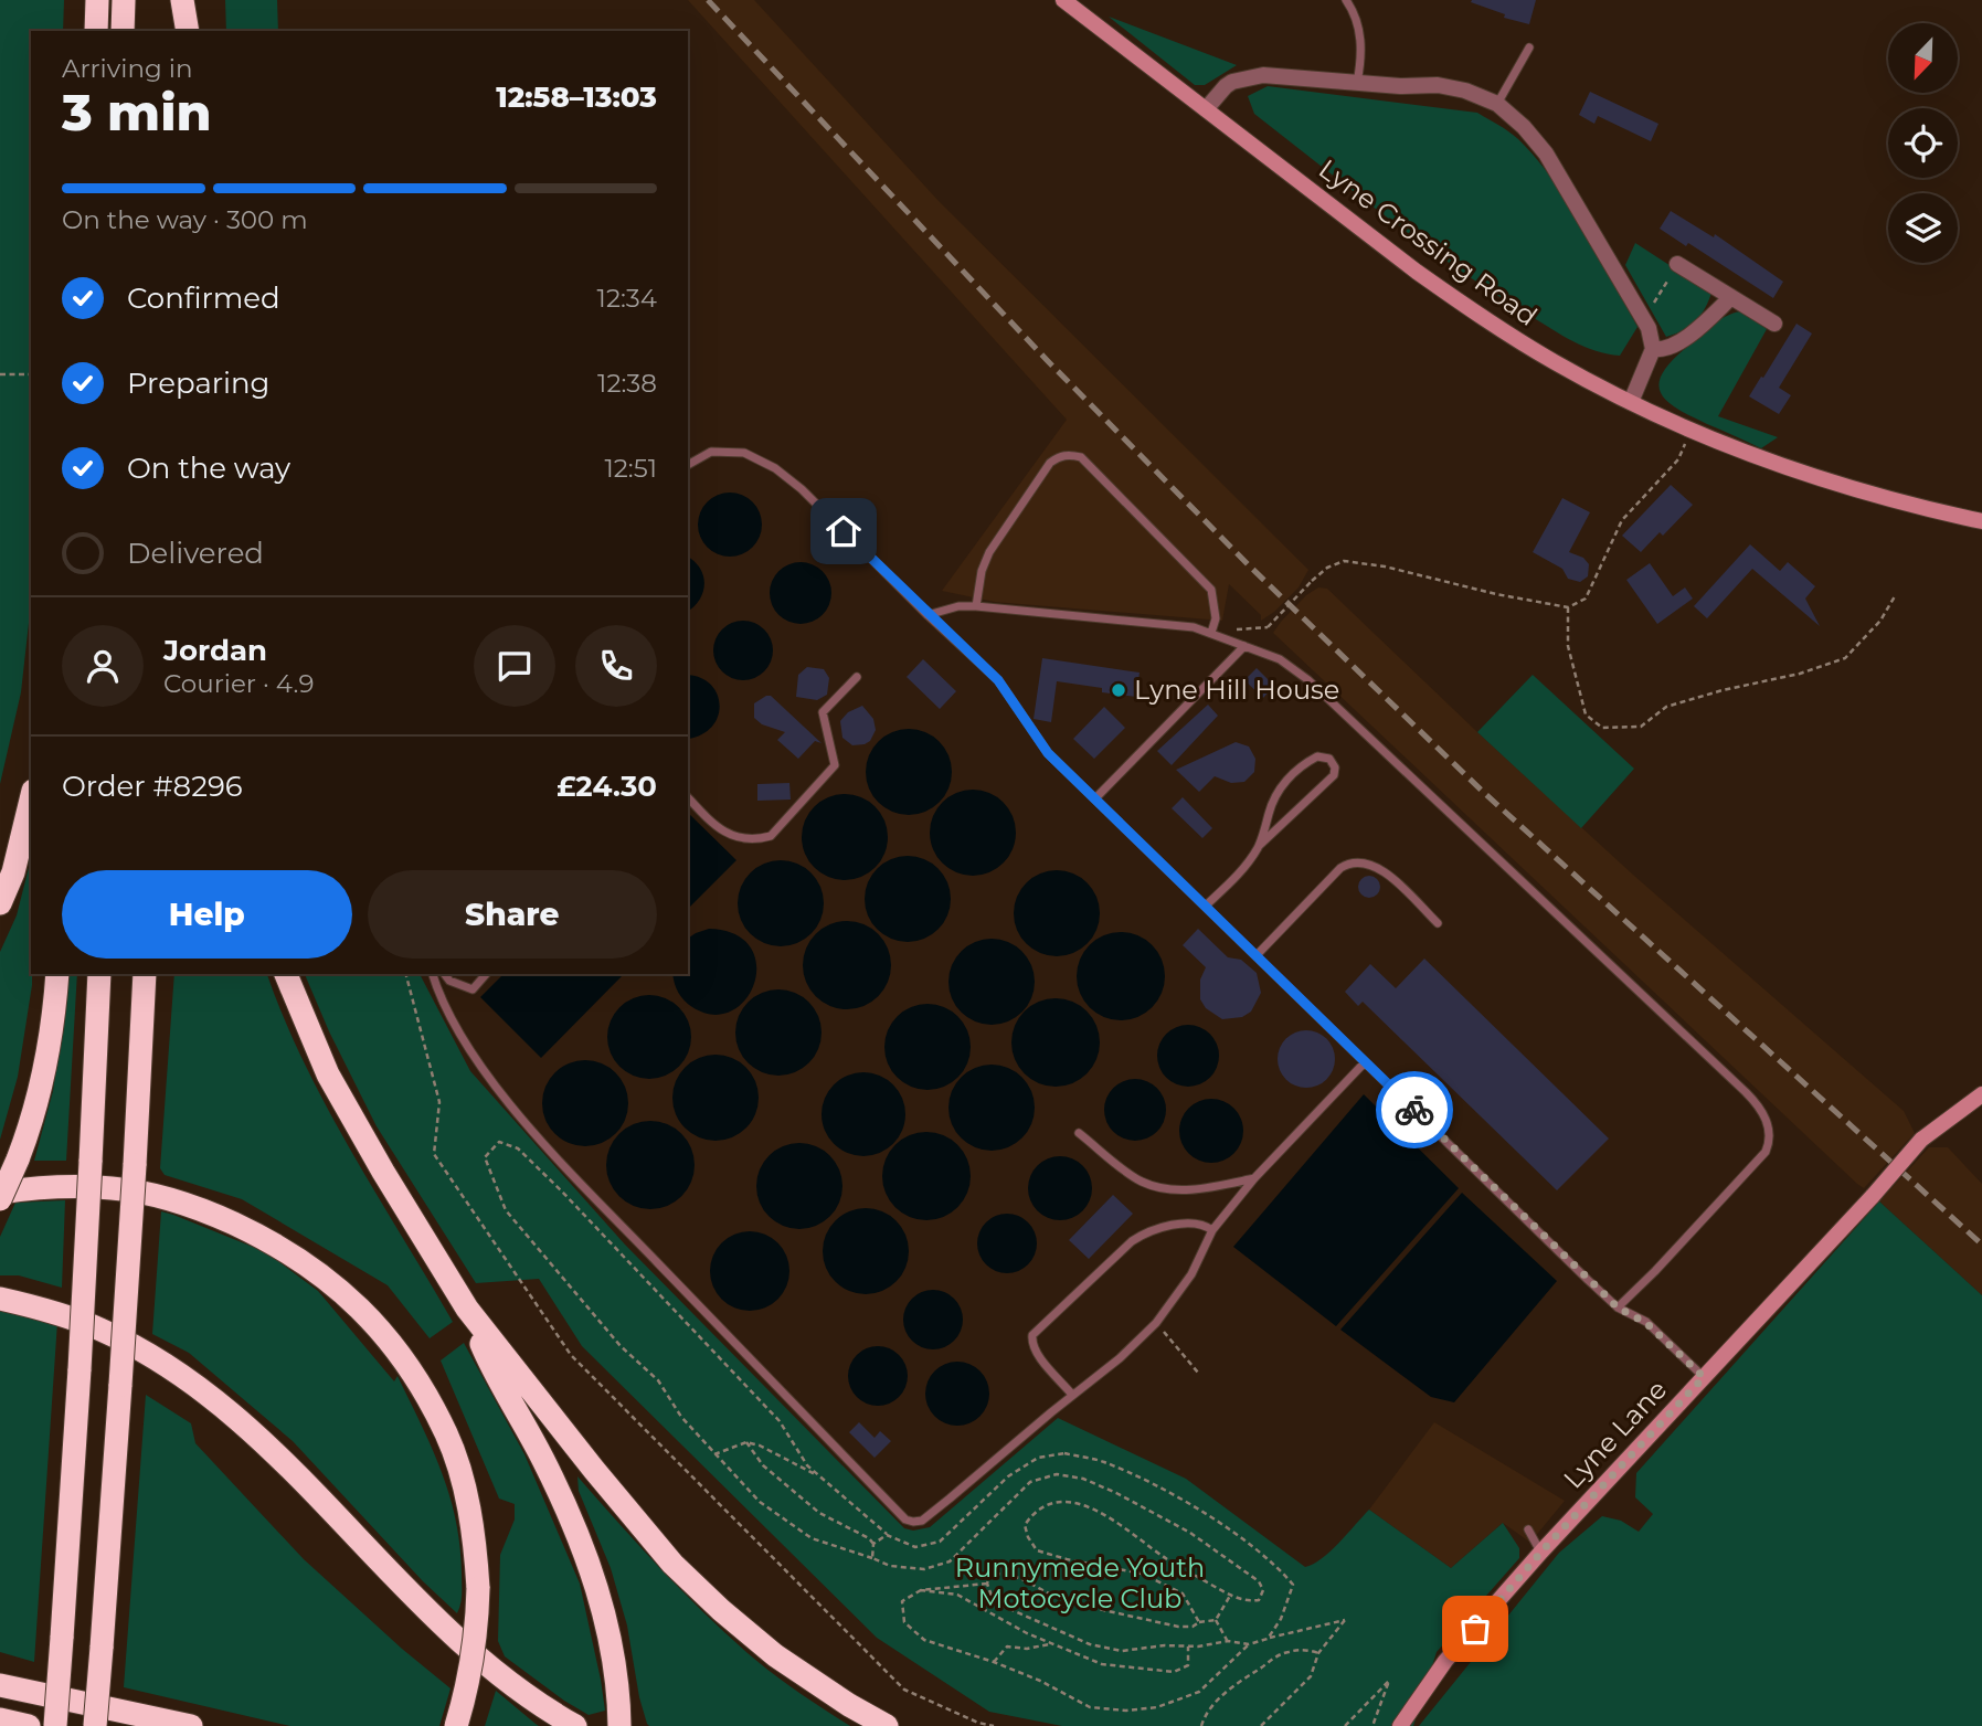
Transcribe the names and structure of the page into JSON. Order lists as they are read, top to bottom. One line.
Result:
{"streets":{"street":["Lyne Crossing Road","Lyne Lane"]},"parks":["Runnymede Youth Motocycle Club"],"places":["Lyne Hill House"],"north":"bottom left","page":{"heading":["3 min","Arriving in","12:58–13:03"],"panel":["Jordan","Courier · 4.9","Order #8296","£24.30"],"bar":"On the way · 300 m","list":[["Confirmed","12:34"],["Preparing","12:38"],["On the way","12:51"],"Delivered"],"buttons":["Help","Share"]}}
